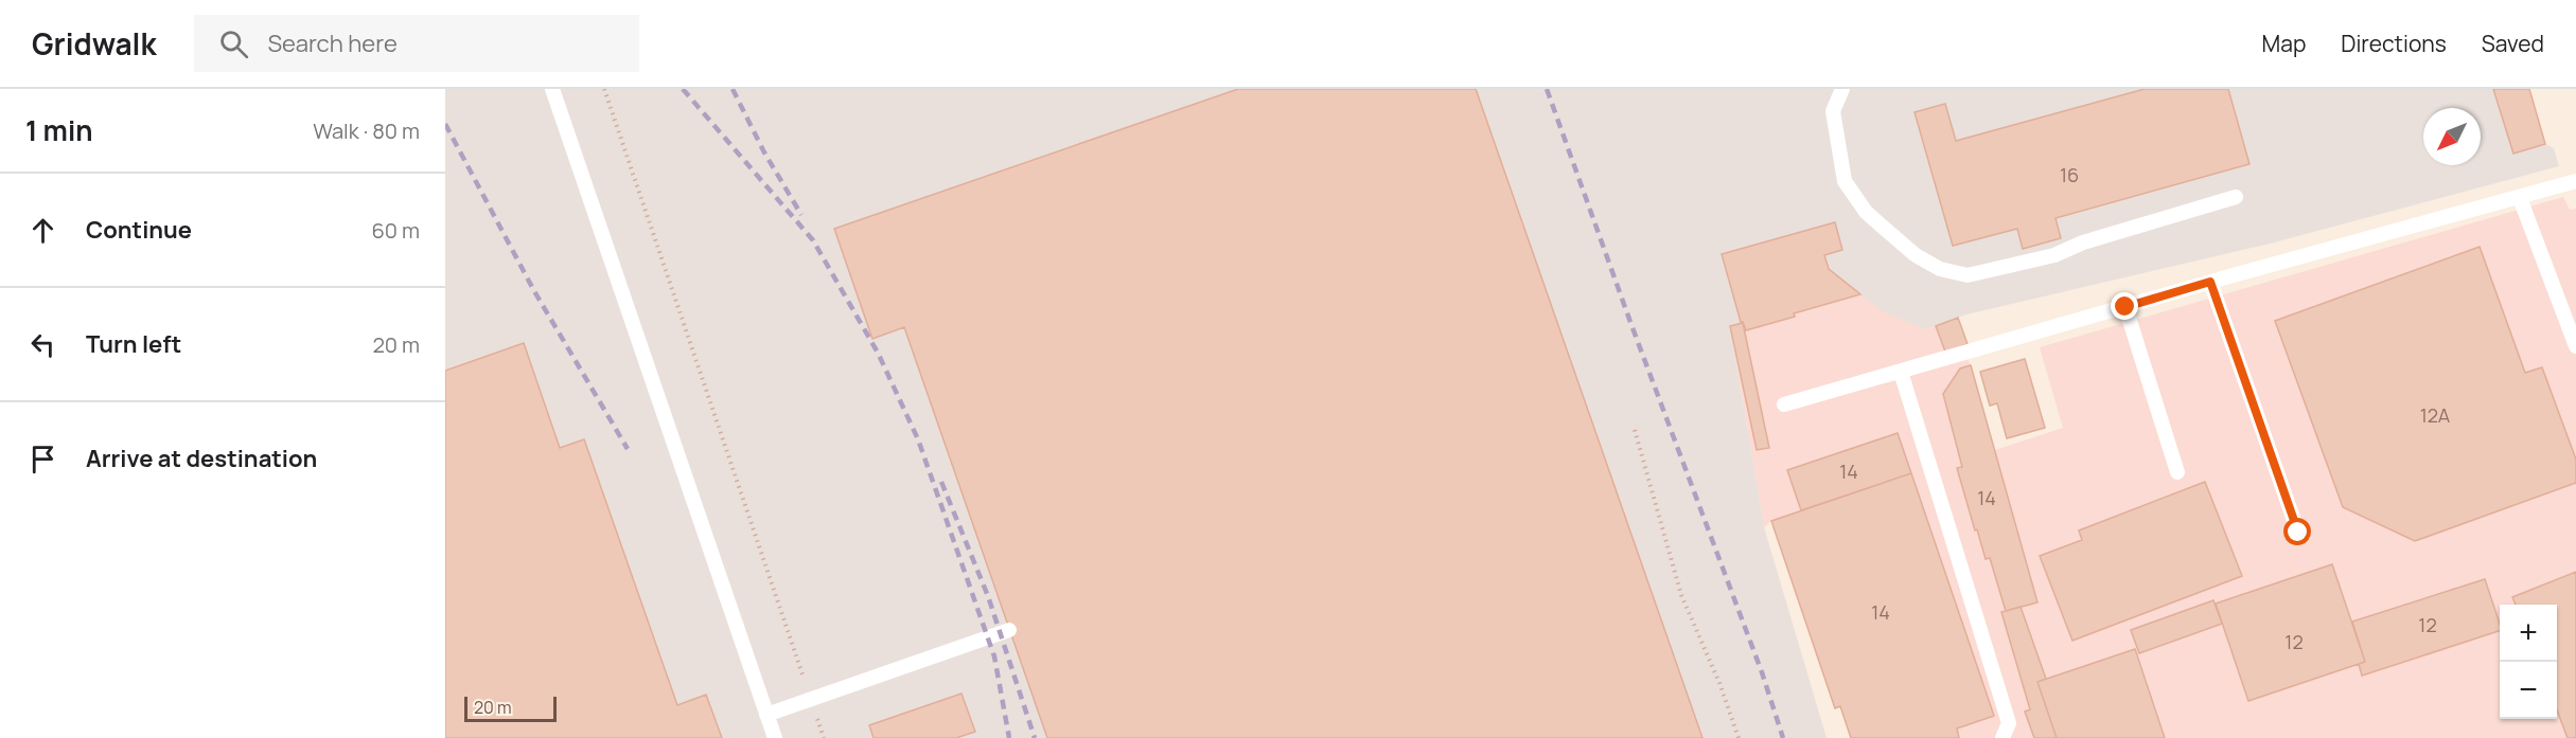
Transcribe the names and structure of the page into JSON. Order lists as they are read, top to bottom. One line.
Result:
{"house_numbers":["16","12А","14","14","14","12","12"],"scale_bar":"20 m","north":"bottom left","page":{"header":"Gridwalk","search":"Search here","nav":["Map","Directions","Saved"],"heading":["1 min","Walk · 80 m"],"list":[["Continue","60 m"],["Turn left","20 m"],"Arrive at destination"],"map_buttons":["+","−"],"scale":"20 m"}}
